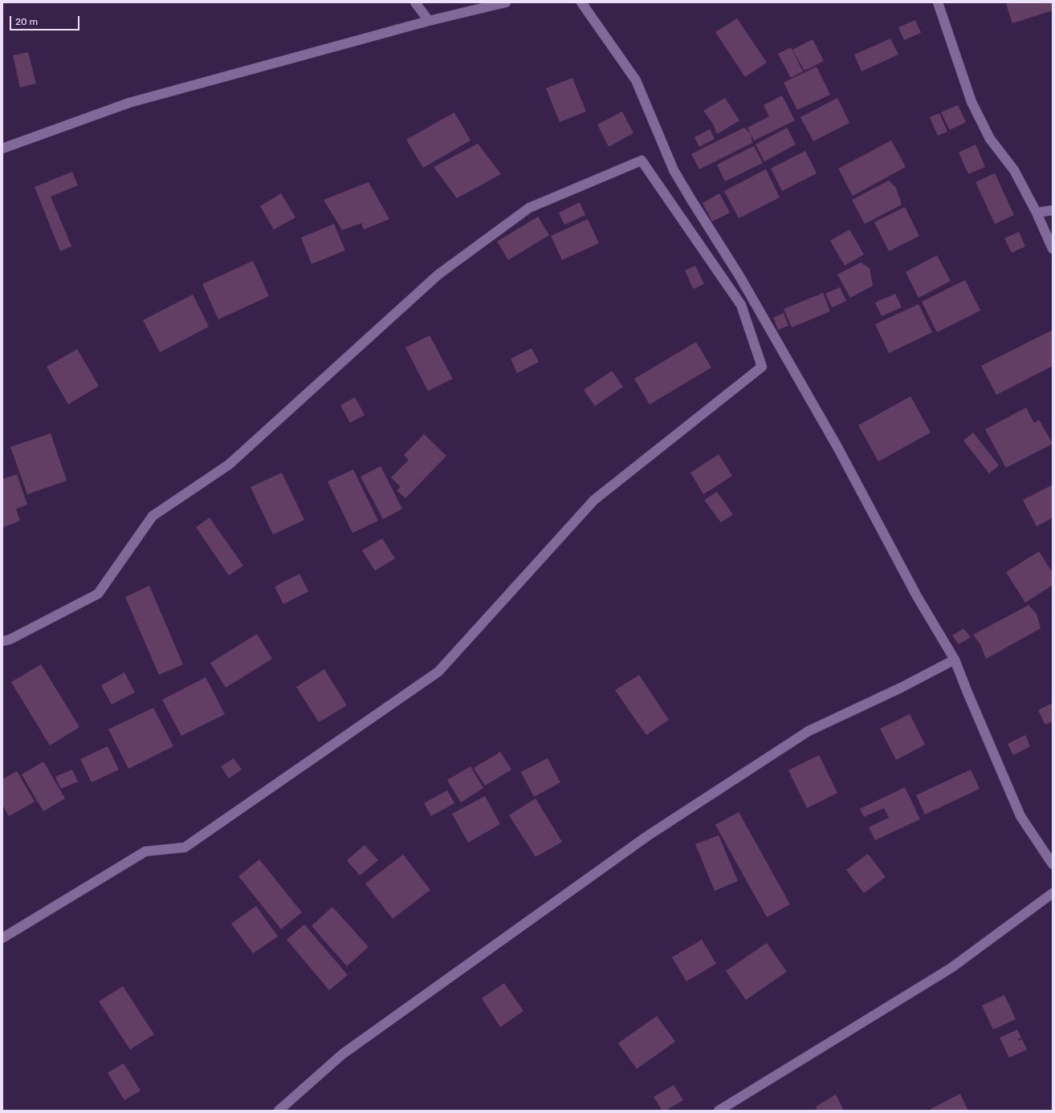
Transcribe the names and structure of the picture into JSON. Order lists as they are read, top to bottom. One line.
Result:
{"scale_bar":"20 m"}
